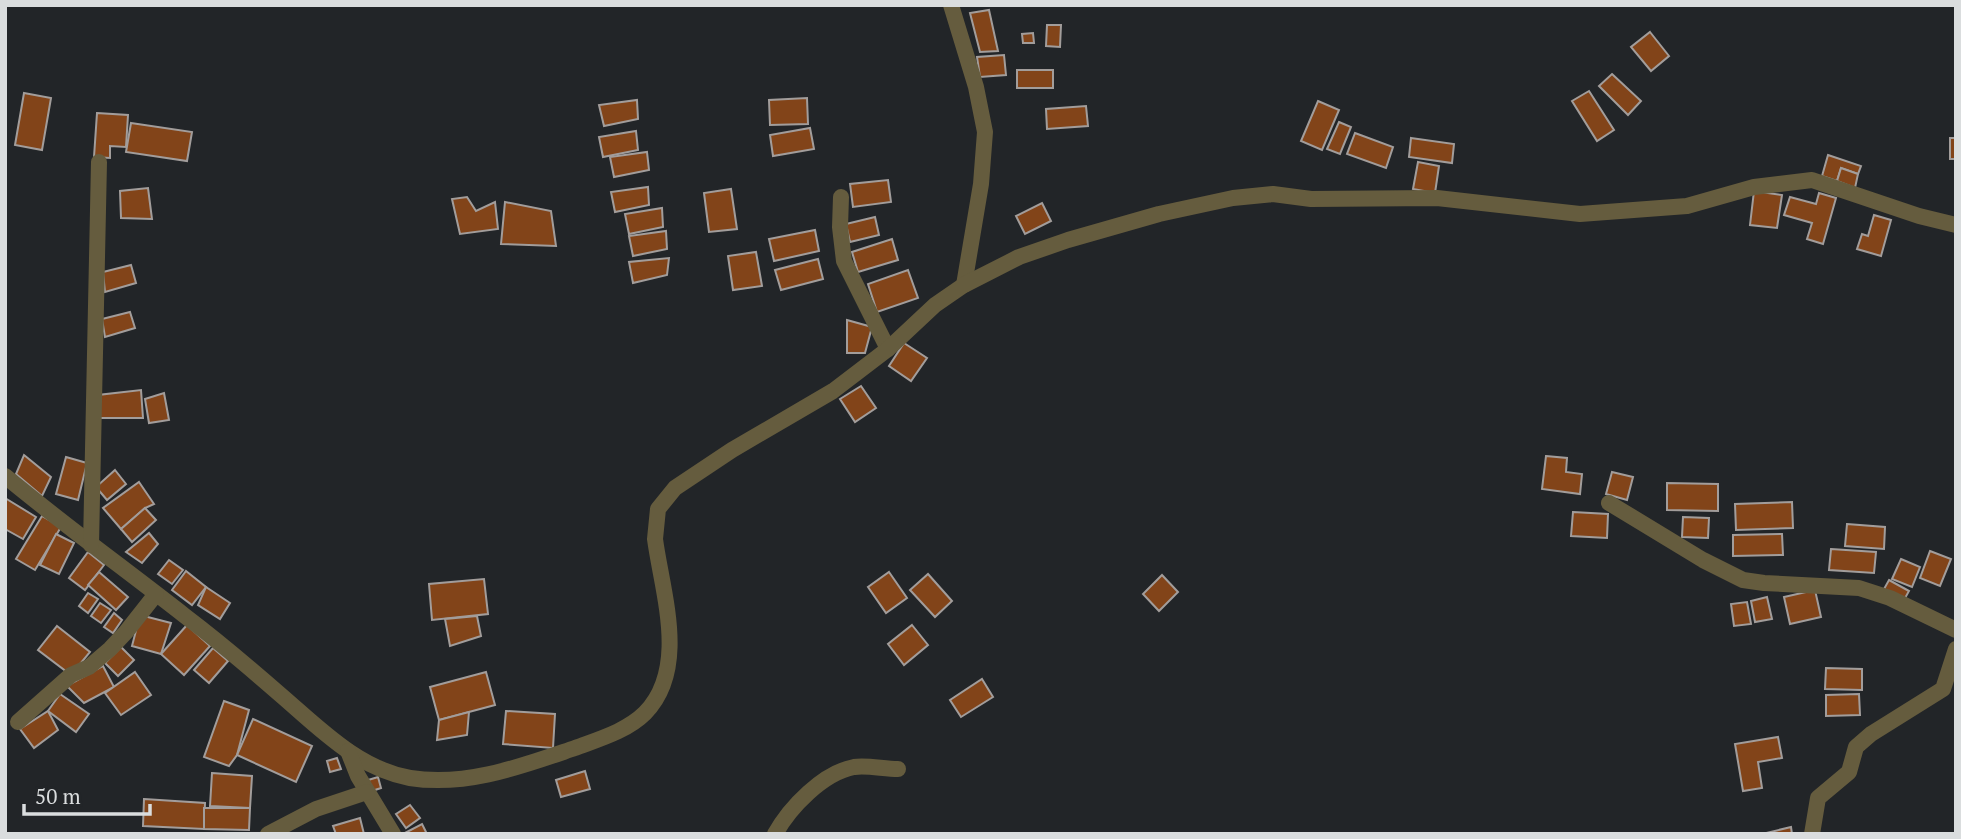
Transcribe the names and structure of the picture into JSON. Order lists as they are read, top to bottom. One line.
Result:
{"scale_bar":"50 m"}
